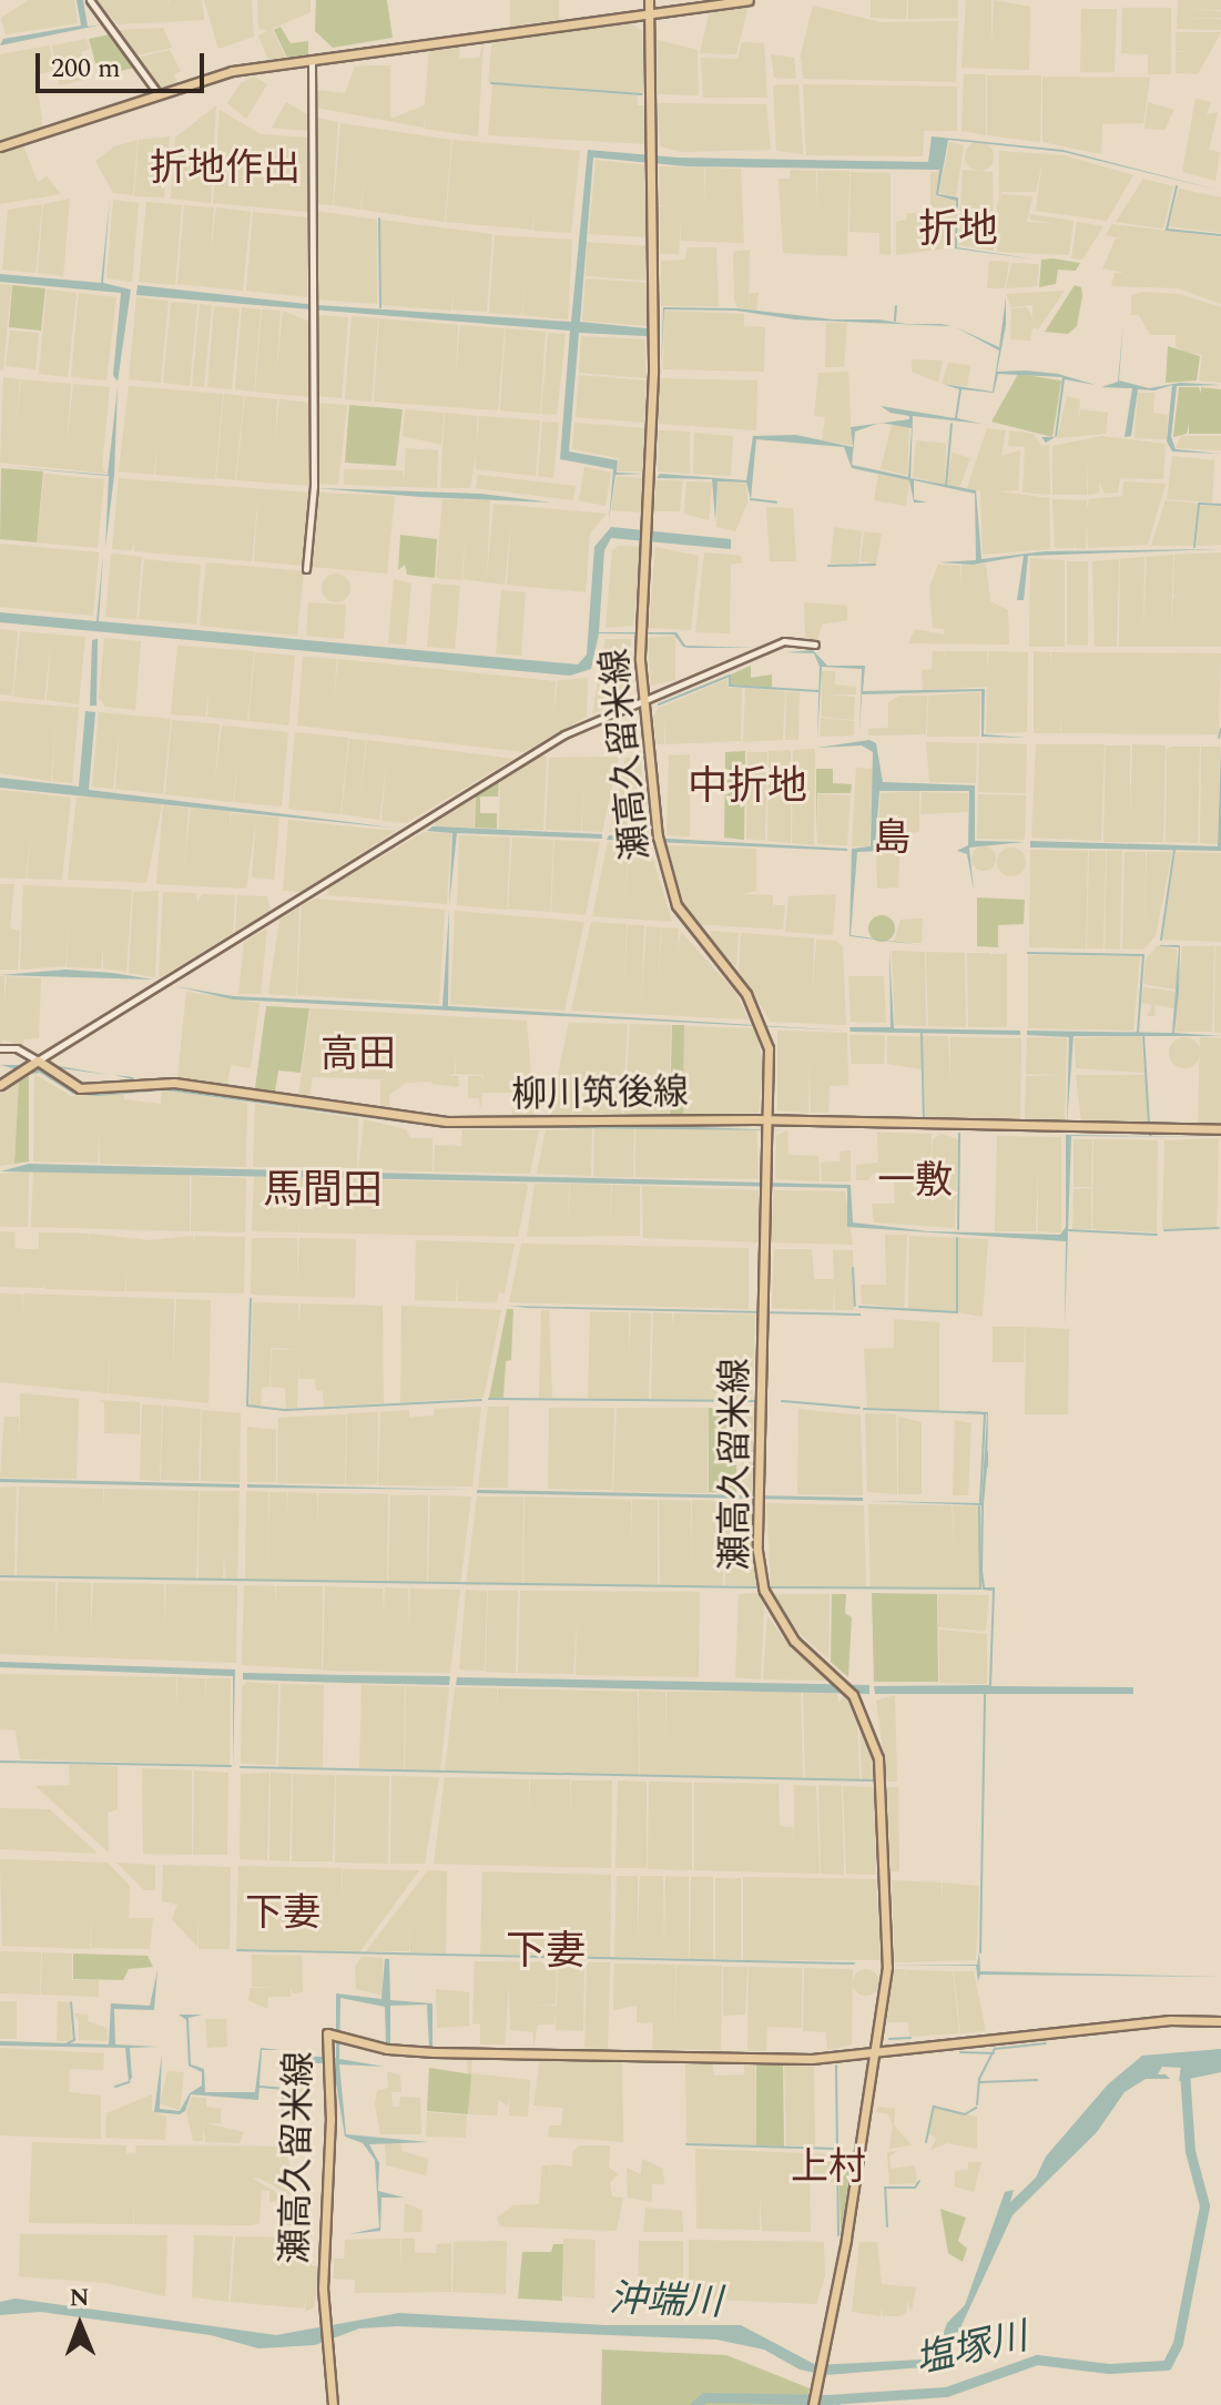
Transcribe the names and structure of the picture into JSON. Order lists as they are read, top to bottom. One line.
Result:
{"streets":{"main road":["瀬高久留米線","柳川筑後線"]},"crossings":[["瀬高久留米線","柳川筑後線"]],"districts":["折地作出","折地","中折地","島","高田","一敷","馬間田","下妻","下妻","上村"],"water":["沖端川","塩塚川"],"scale_bar":"200 m","north":"top"}
